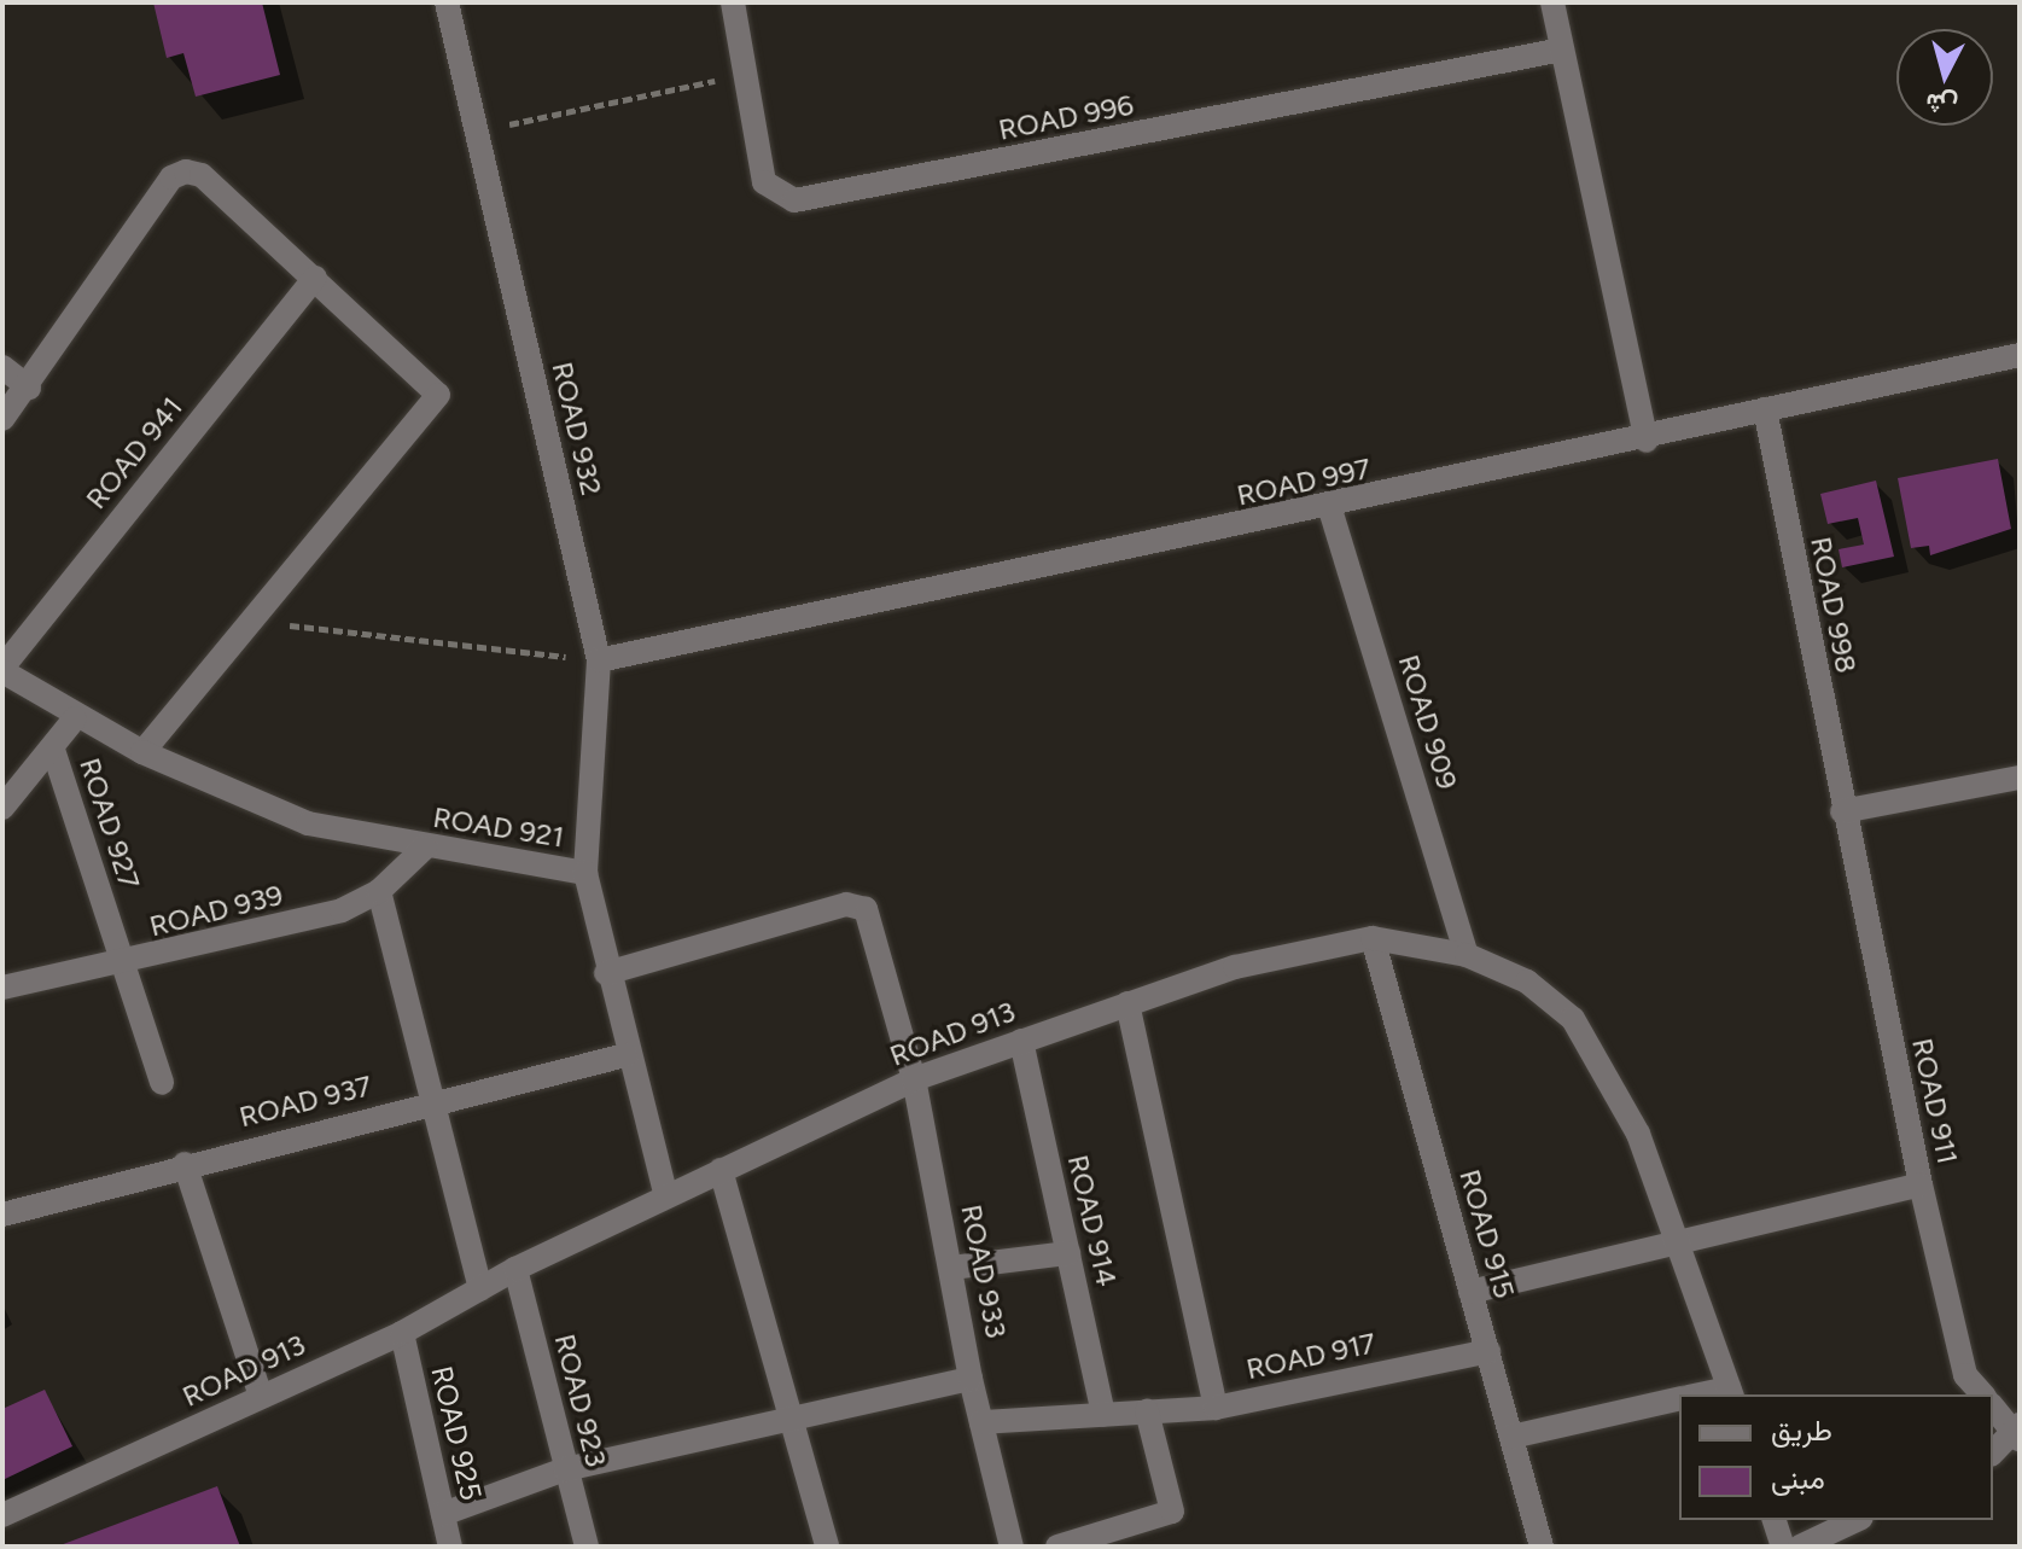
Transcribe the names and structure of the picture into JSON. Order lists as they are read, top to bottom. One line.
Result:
{"streets":{"street":["ROAD 996","ROAD 932","ROAD 941","ROAD 997","ROAD 998","ROAD 909","ROAD 927","ROAD 921","ROAD 939","ROAD 913","ROAD 937","ROAD 911","ROAD 914","ROAD 915","ROAD 933","ROAD 917","ROAD 923","ROAD 925"]},"crossings":[["ROAD 932","ROAD 997"],["ROAD 932","ROAD 921"],["ROAD 941","ROAD 921"],["ROAD 997","ROAD 998"],["ROAD 997","ROAD 909"],["ROAD 998","ROAD 911"],["ROAD 909","ROAD 913"],["ROAD 927","ROAD 939"],["ROAD 921","ROAD 939"],["ROAD 921","ROAD 913"],["ROAD 921","ROAD 937"],["ROAD 921","ROAD 933"],["ROAD 913","ROAD 914"],["ROAD 913","ROAD 915"],["ROAD 913","ROAD 933"],["ROAD 913","ROAD 923"],["ROAD 913","ROAD 925"],["ROAD 914","ROAD 917"],["ROAD 915","ROAD 917"],["ROAD 933","ROAD 923"],["ROAD 933","ROAD 925"]],"legend":["طريق","مبنى"],"north":"bottom"}
